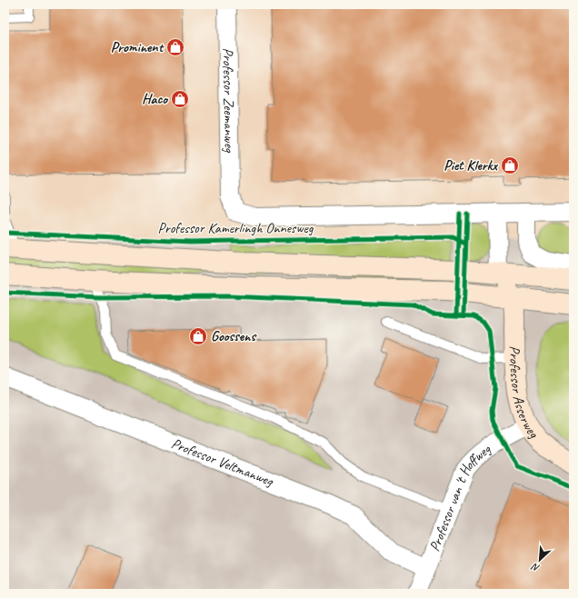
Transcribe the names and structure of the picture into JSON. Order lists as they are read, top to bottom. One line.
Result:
{"streets":{"main road":["Professor Kamerlingh Onnesweg","Professor Asserweg"],"street":["Professor Zeemanweg","Professor Veltmanweg","Professor van 't Hoffweg"]},"crossings":[["Professor Asserweg","Professor van 't Hoffweg"],["Professor Veltmanweg","Professor van 't Hoffweg"]],"places":{"shop":["Prominent","Haco","Piet Klerkx","Goossens"]},"north":"bottom left"}
